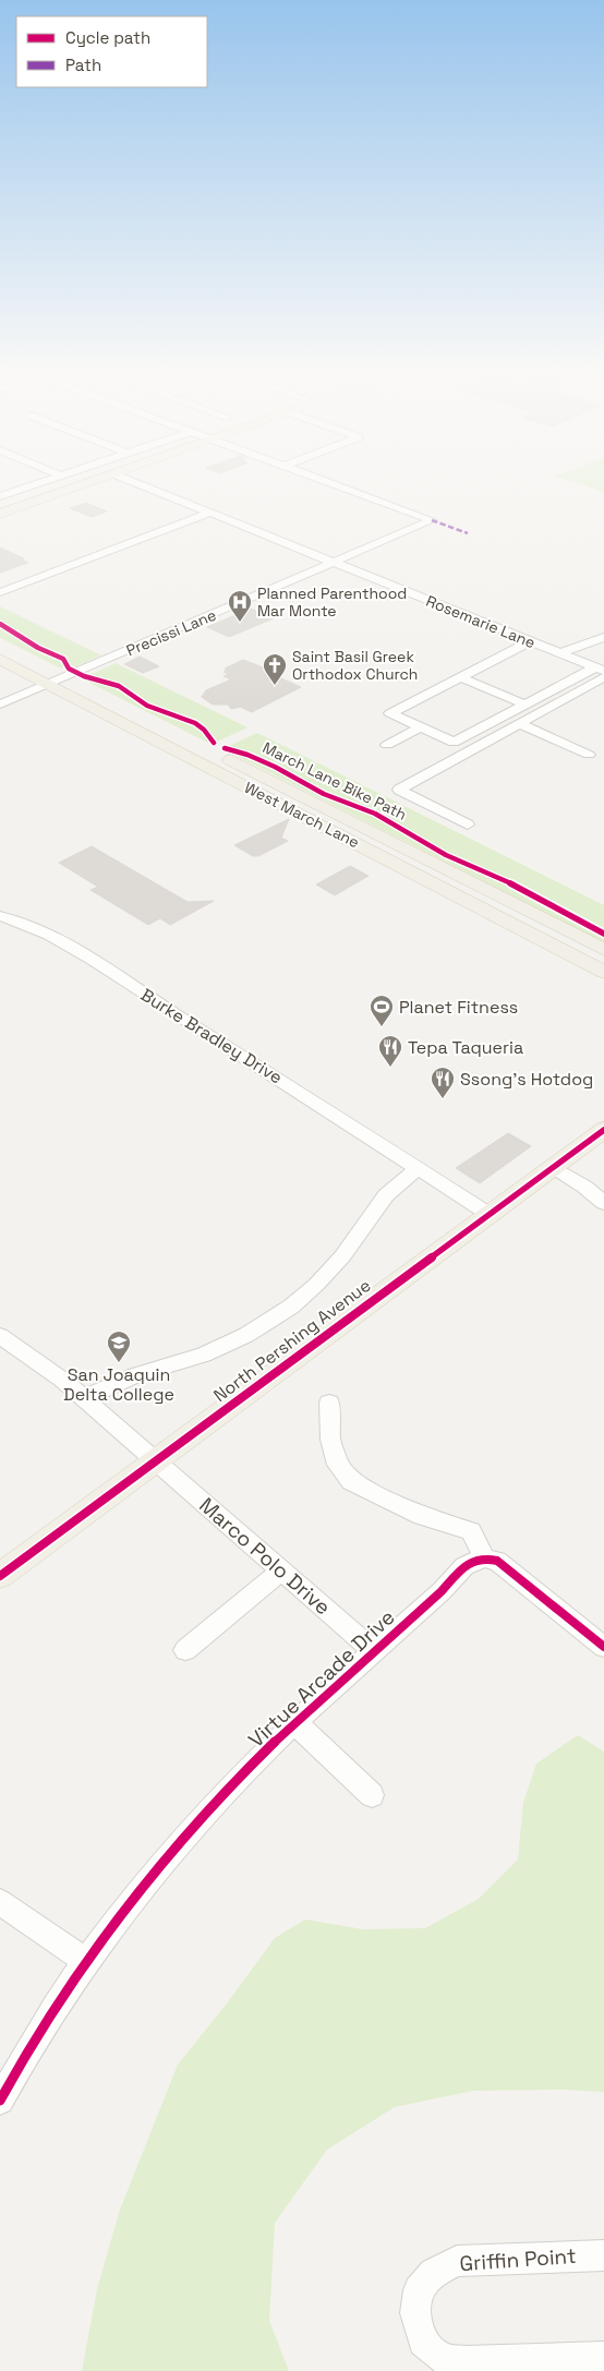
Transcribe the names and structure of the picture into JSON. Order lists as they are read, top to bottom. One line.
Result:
{"streets":{"main road":["West March Lane","North Pershing Avenue"],"street":["Rosemarie Lane","Precissi Lane","Burke Bradley Drive","Marco Polo Drive","Virtue Arcade Drive","Griffin Point"],"cycle path":["March Lane Bike Path"]},"crossings":[["Rosemarie Lane","Precissi Lane"],["Precissi Lane","West March Lane"],["Burke Bradley Drive","North Pershing Avenue"],["North Pershing Avenue","Marco Polo Drive"],["Marco Polo Drive","Virtue Arcade Drive"]],"places":{"hospital":["Planned Parenthood Mar Monte"],"church":["Saint Basil Greek Orthodox Church"],"sports":["Planet Fitness"],"restaurant":["Tepa Taqueria","Ssong's Hotdog"],"school or university":["San Joaquin Delta College"]},"legend":["Cycle path","Path"]}
